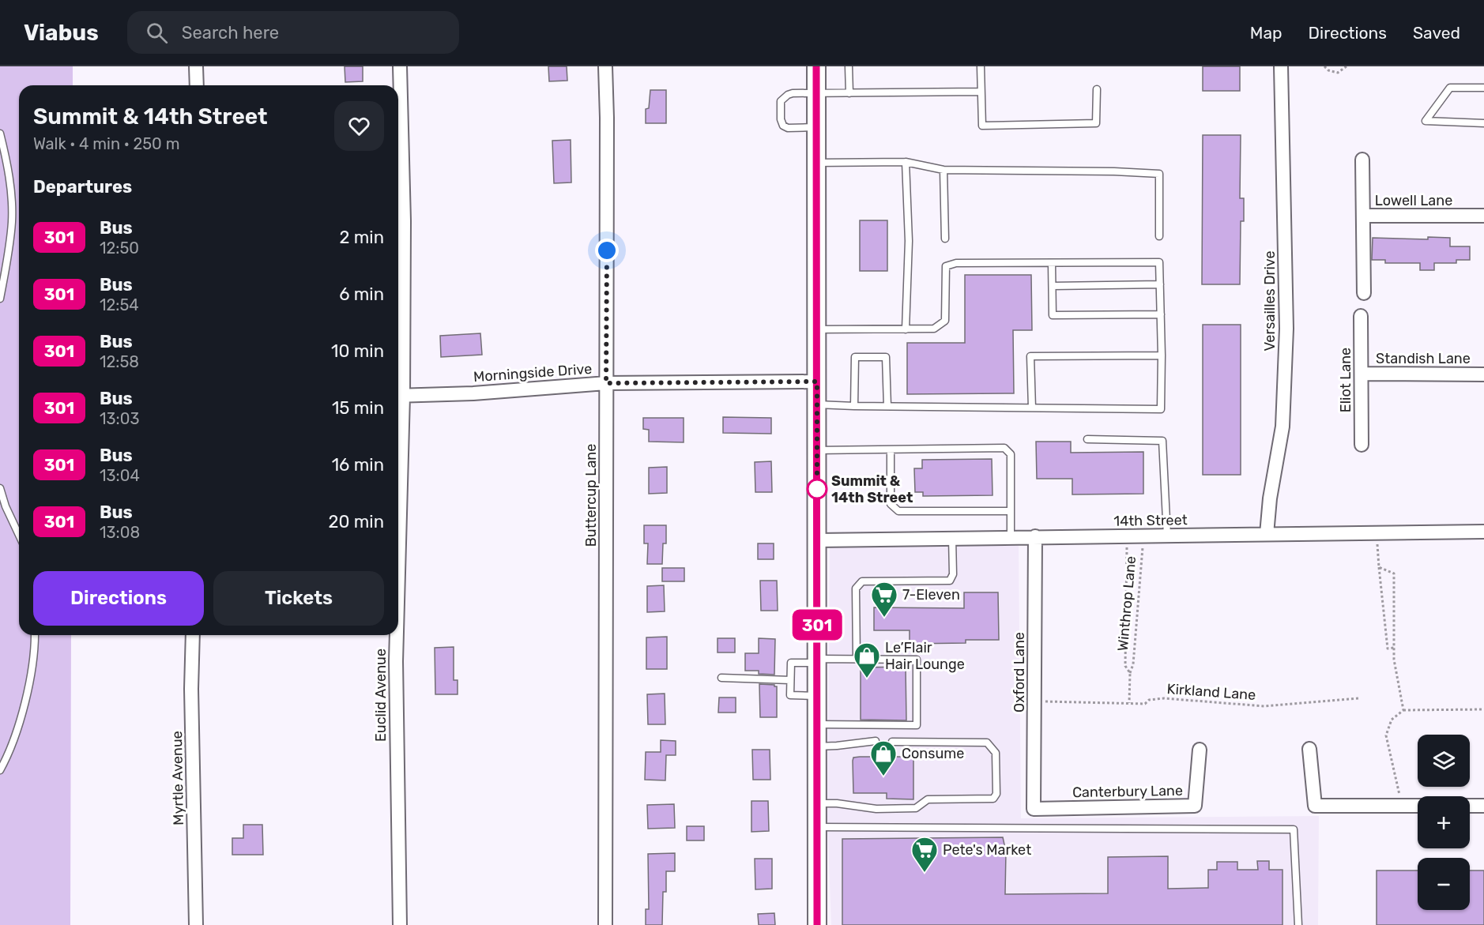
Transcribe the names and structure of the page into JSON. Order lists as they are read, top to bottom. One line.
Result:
{"streets":{"street":["Lowell Lane","Versailles Drive","Standish Lane","Morningside Drive","Eliot Lane","Buttercup Lane","14th Street","Oxford Lane","Euclid Avenue","Myrtle Avenue","Canterbury Lane"],"path":["Winthrop Lane","Kirkland Lane"]},"crossings":[["Versailles Drive","14th Street"],["Standish Lane","Eliot Lane"],["Morningside Drive","Buttercup Lane"],["Morningside Drive","Euclid Avenue"],["14th Street","Winthrop Lane"],["14th Street","Oxford Lane"],["Winthrop Lane","Kirkland Lane"],["Oxford Lane","Kirkland Lane"],["Oxford Lane","Canterbury Lane"]],"places":{"other":["Summit & 14th Street"],"supermarket":["7-Eleven","Pete's Market"],"shop":["Le’Flair Hair Lounge","Consume"]},"lines":["bus line 301"],"page":{"header":"Viabus","search":"Search here","nav":["Map","Directions","Saved"],"on_map":"301","heading":[["Summit & 14th Street","Walk · 4 min · 250 m"],"Departures"],"list":[{"mark":"301","name":"Bus","note":"12:50","value":"2 min"},{"mark":"301","name":"Bus","note":"12:54","value":"6 min"},{"mark":"301","name":"Bus","note":"12:58","value":"10 min"},{"mark":"301","name":"Bus","note":"13:03","value":"15 min"},{"mark":"301","name":"Bus","note":"13:04","value":"16 min"},{"mark":"301","name":"Bus","note":"13:08","value":"20 min"}],"buttons":["Directions","Tickets"],"map_buttons":["+","−"]}}
